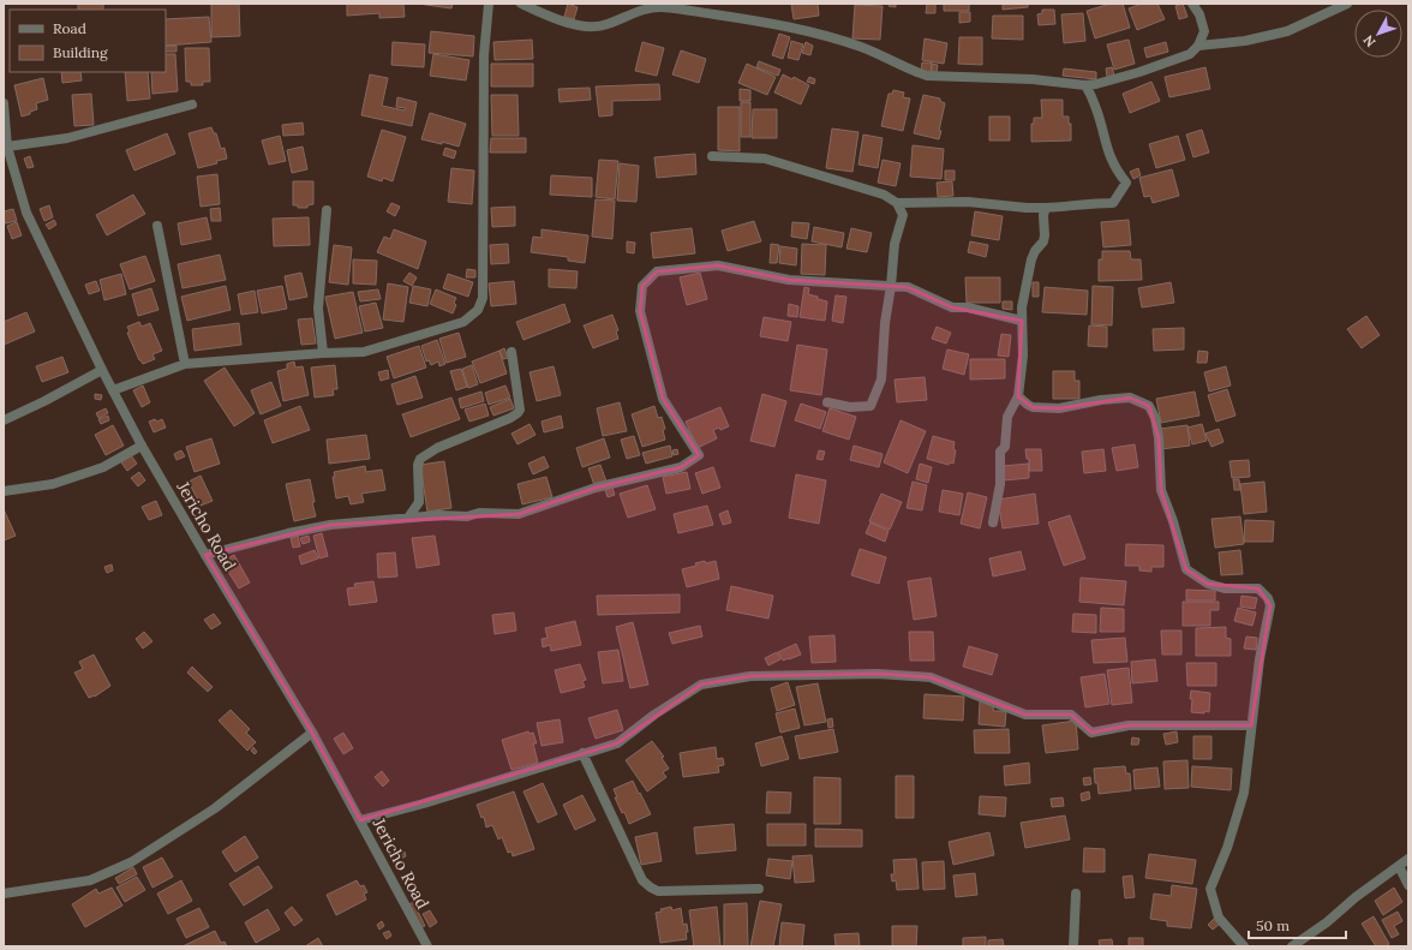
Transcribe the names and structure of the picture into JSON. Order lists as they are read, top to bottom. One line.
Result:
{"streets":{"street":["Jericho Road"]},"legend":["Road","Building"],"scale_bar":"50 m","north":"bottom left"}
